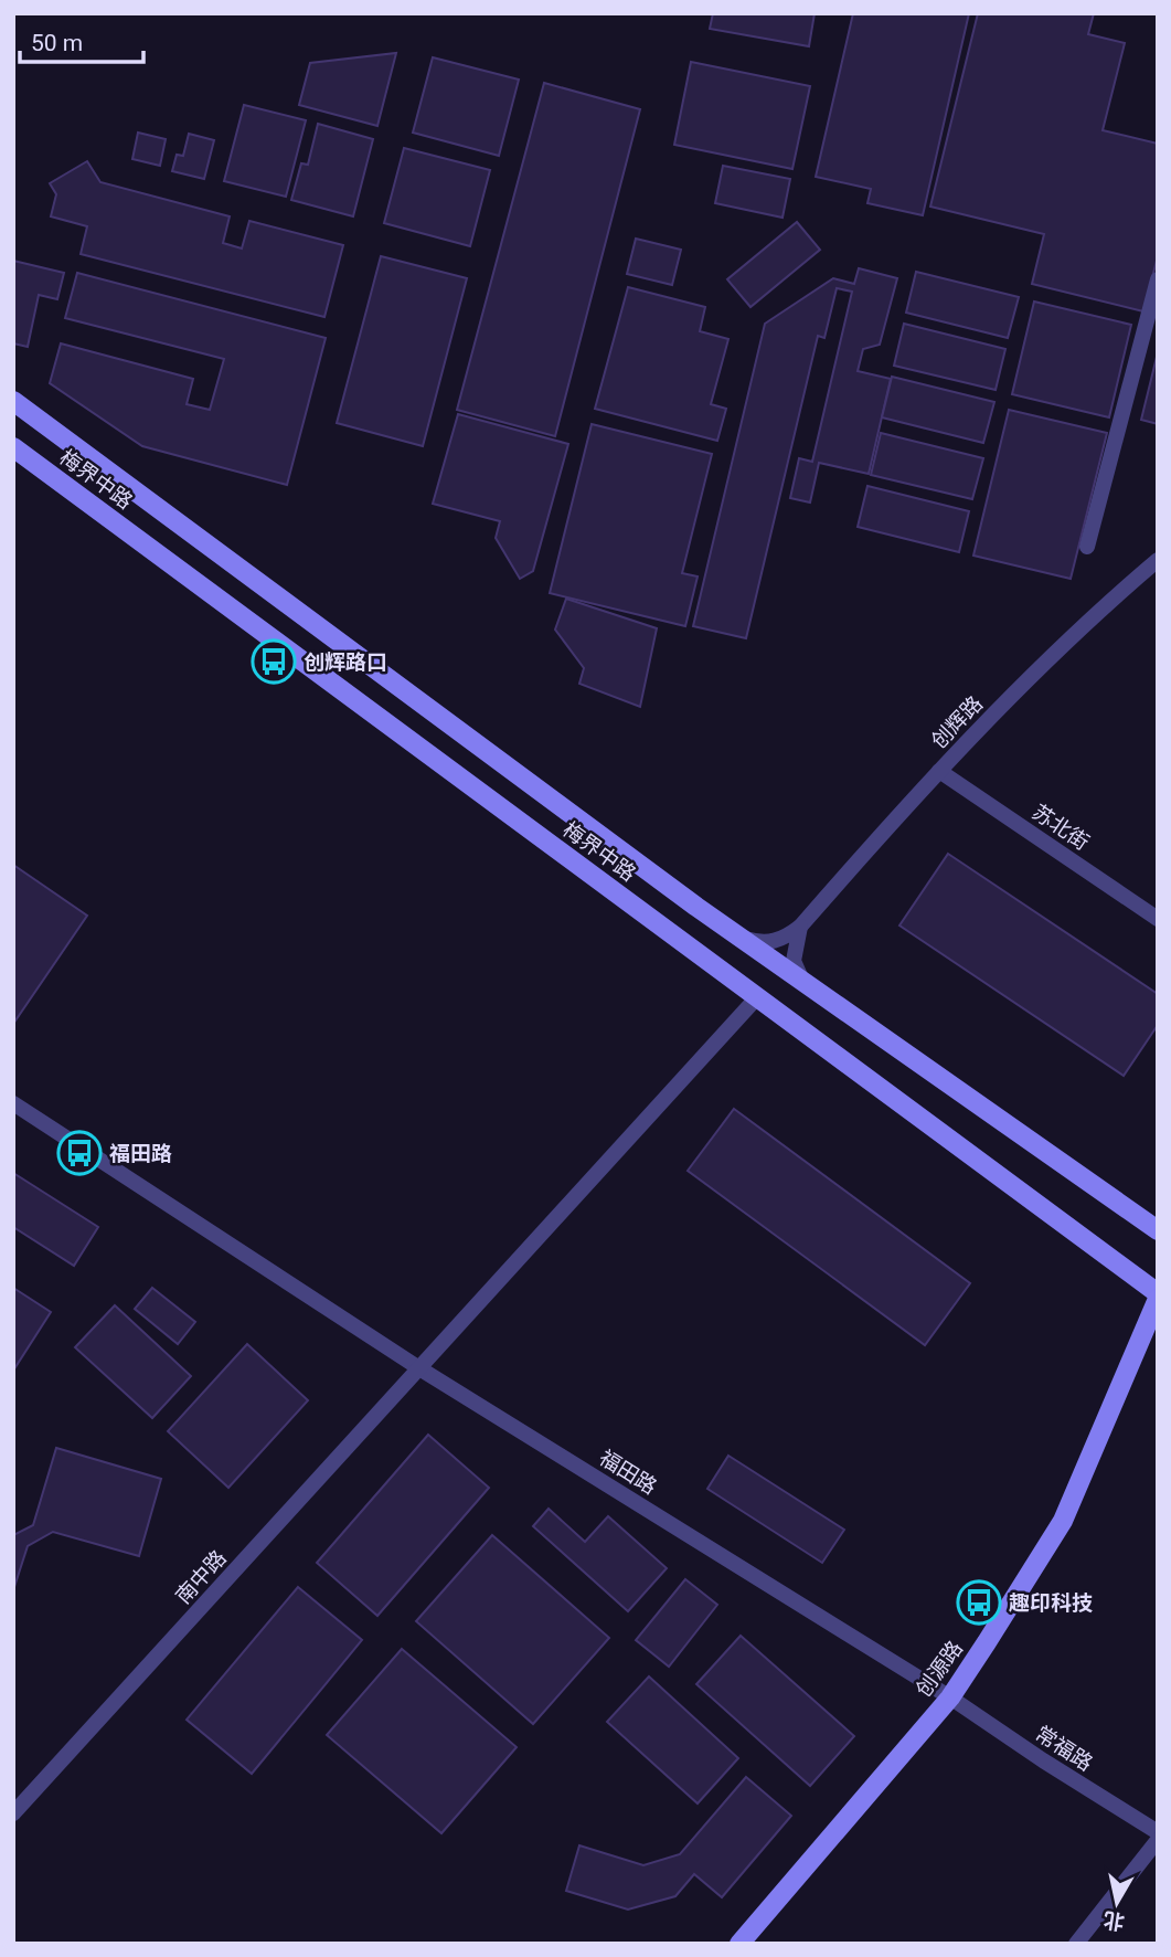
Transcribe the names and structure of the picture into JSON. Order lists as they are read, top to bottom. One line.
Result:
{"streets":{"main road":["梅界中路","创源路"],"street":["创辉路","苏北街","福田路","南中路","常福路"]},"crossings":[["梅界中路","南中路"],["创辉路","苏北街"],["福田路","南中路"],["福田路","创源路"],["福田路","常福路"],["创源路","常福路"]],"places":{"bus stop":["创辉路口","福田路","趣印科技"]},"scale_bar":"50 m","north":"bottom"}
